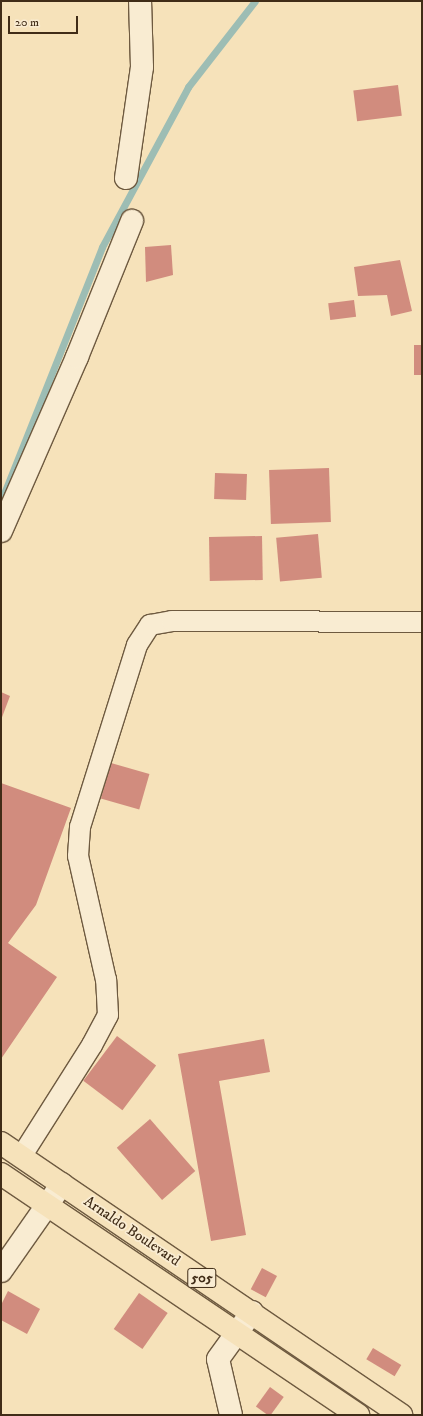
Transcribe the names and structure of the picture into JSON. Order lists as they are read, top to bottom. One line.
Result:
{"streets":{"highway":["Arnaldo Boulevard","505"]},"scale_bar":"20 m"}
